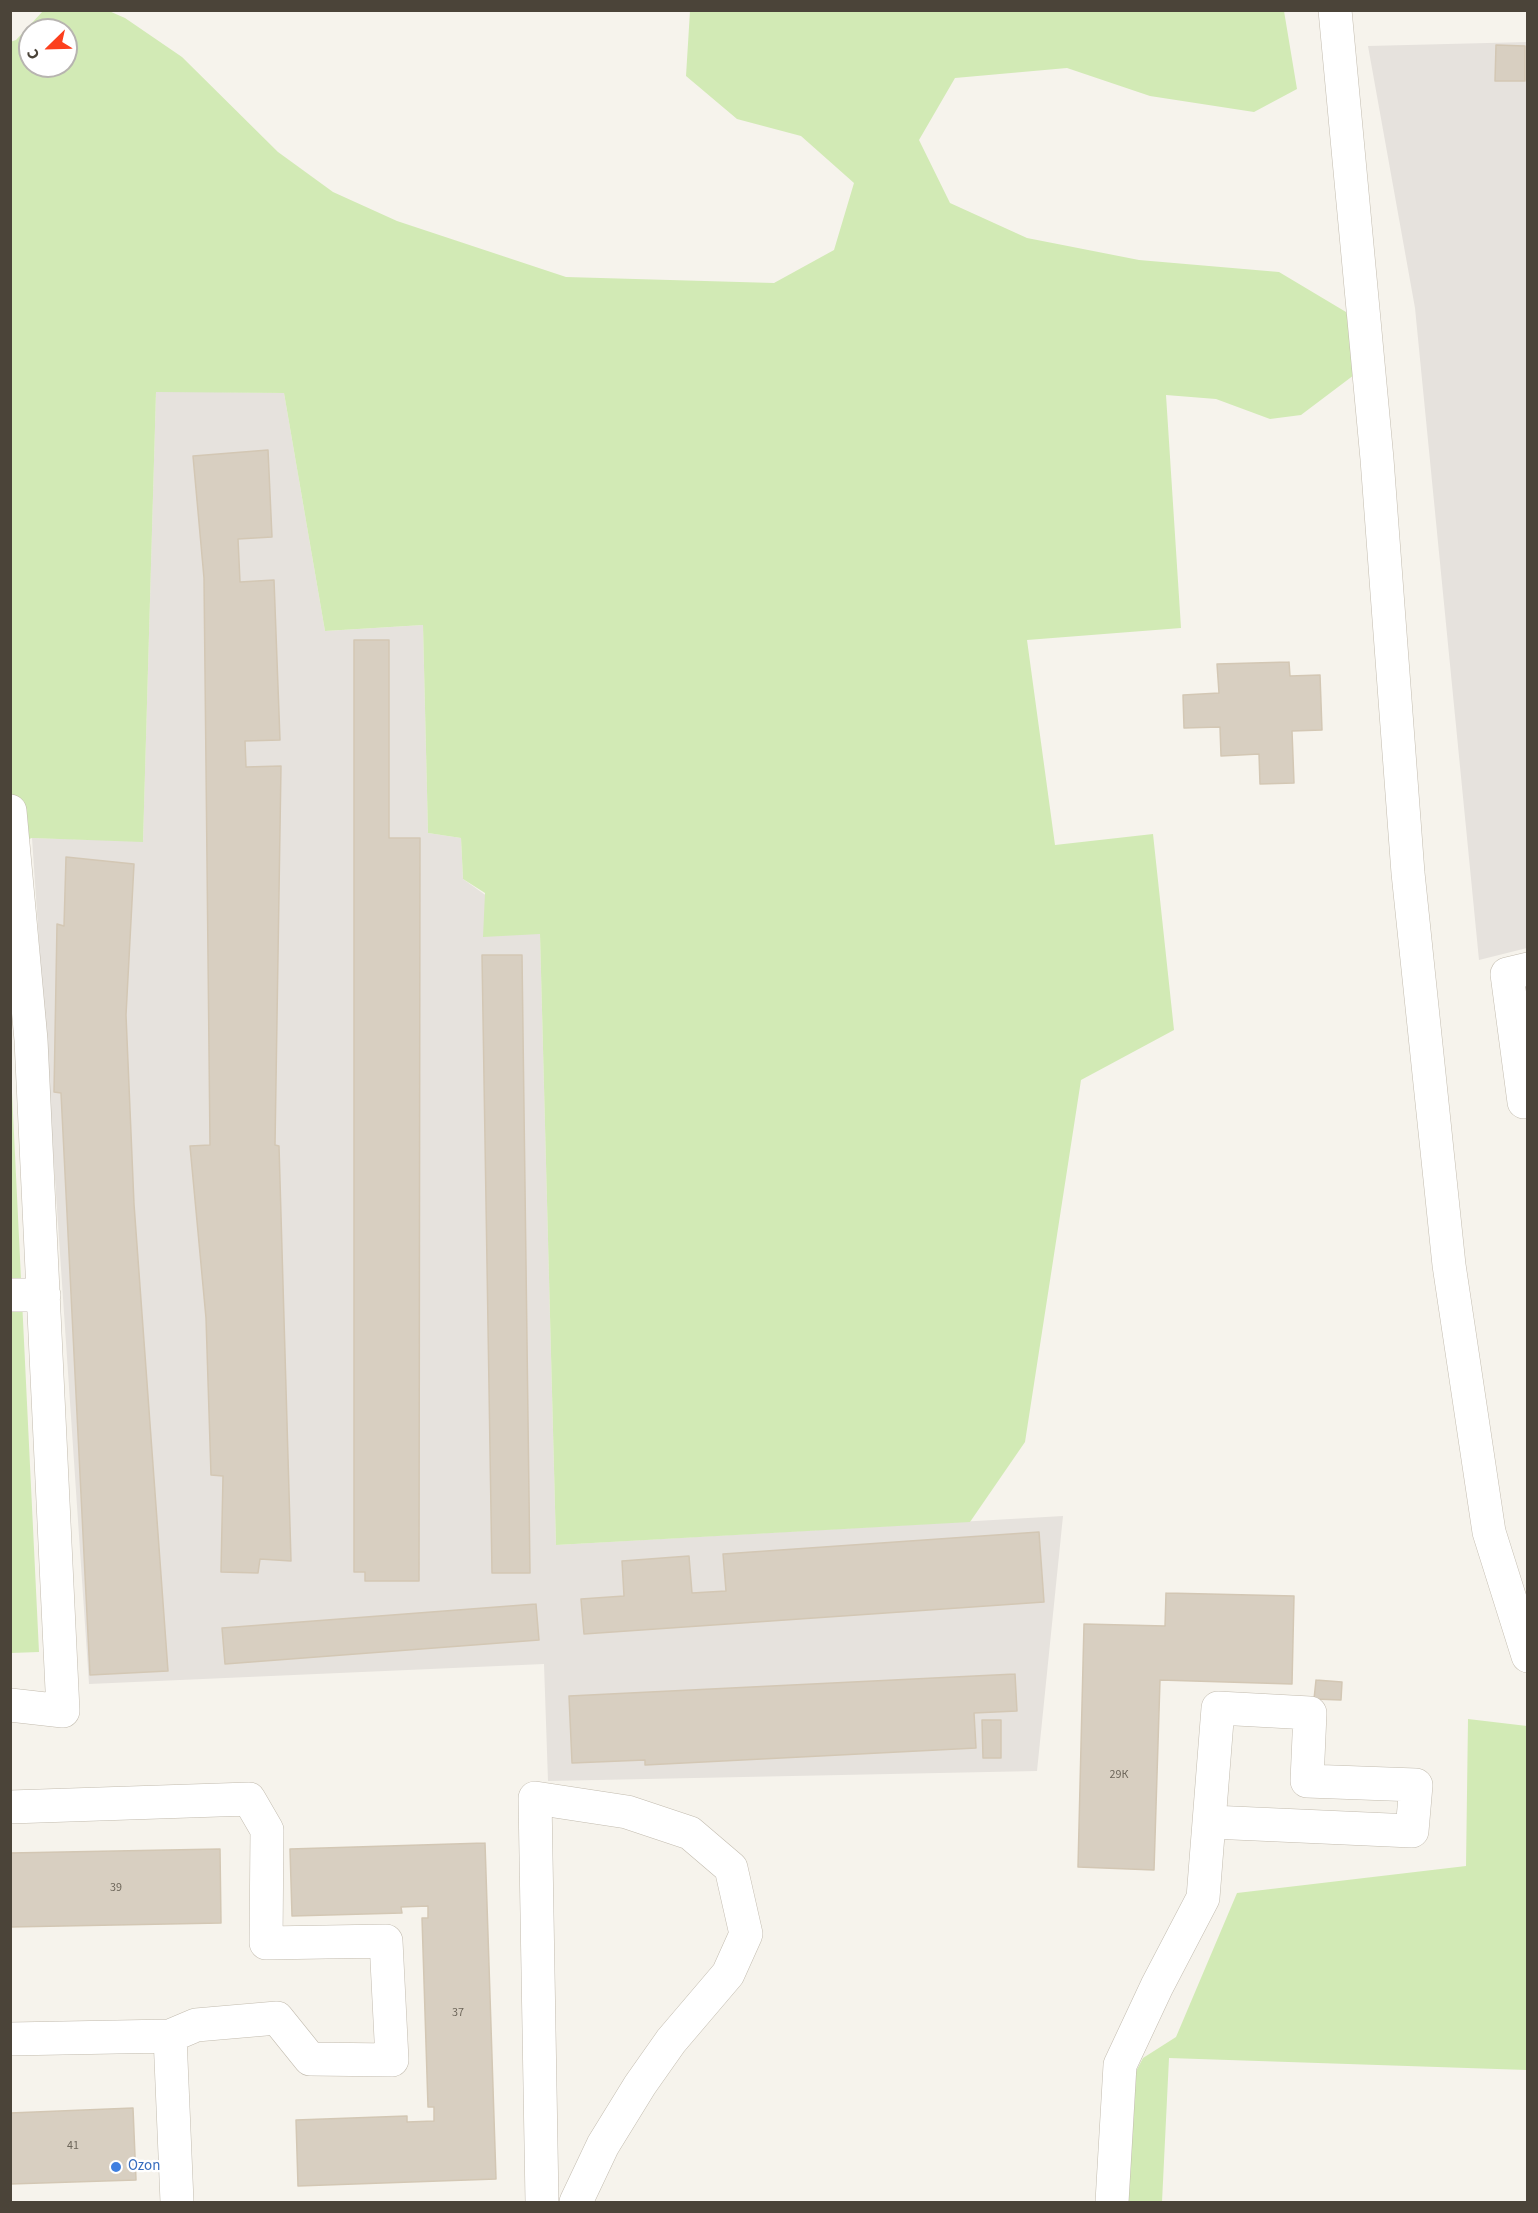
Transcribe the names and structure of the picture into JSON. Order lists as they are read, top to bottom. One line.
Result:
{"places":["Ozon"],"house_numbers":["29К","39","37","41"],"north":"bottom left"}
